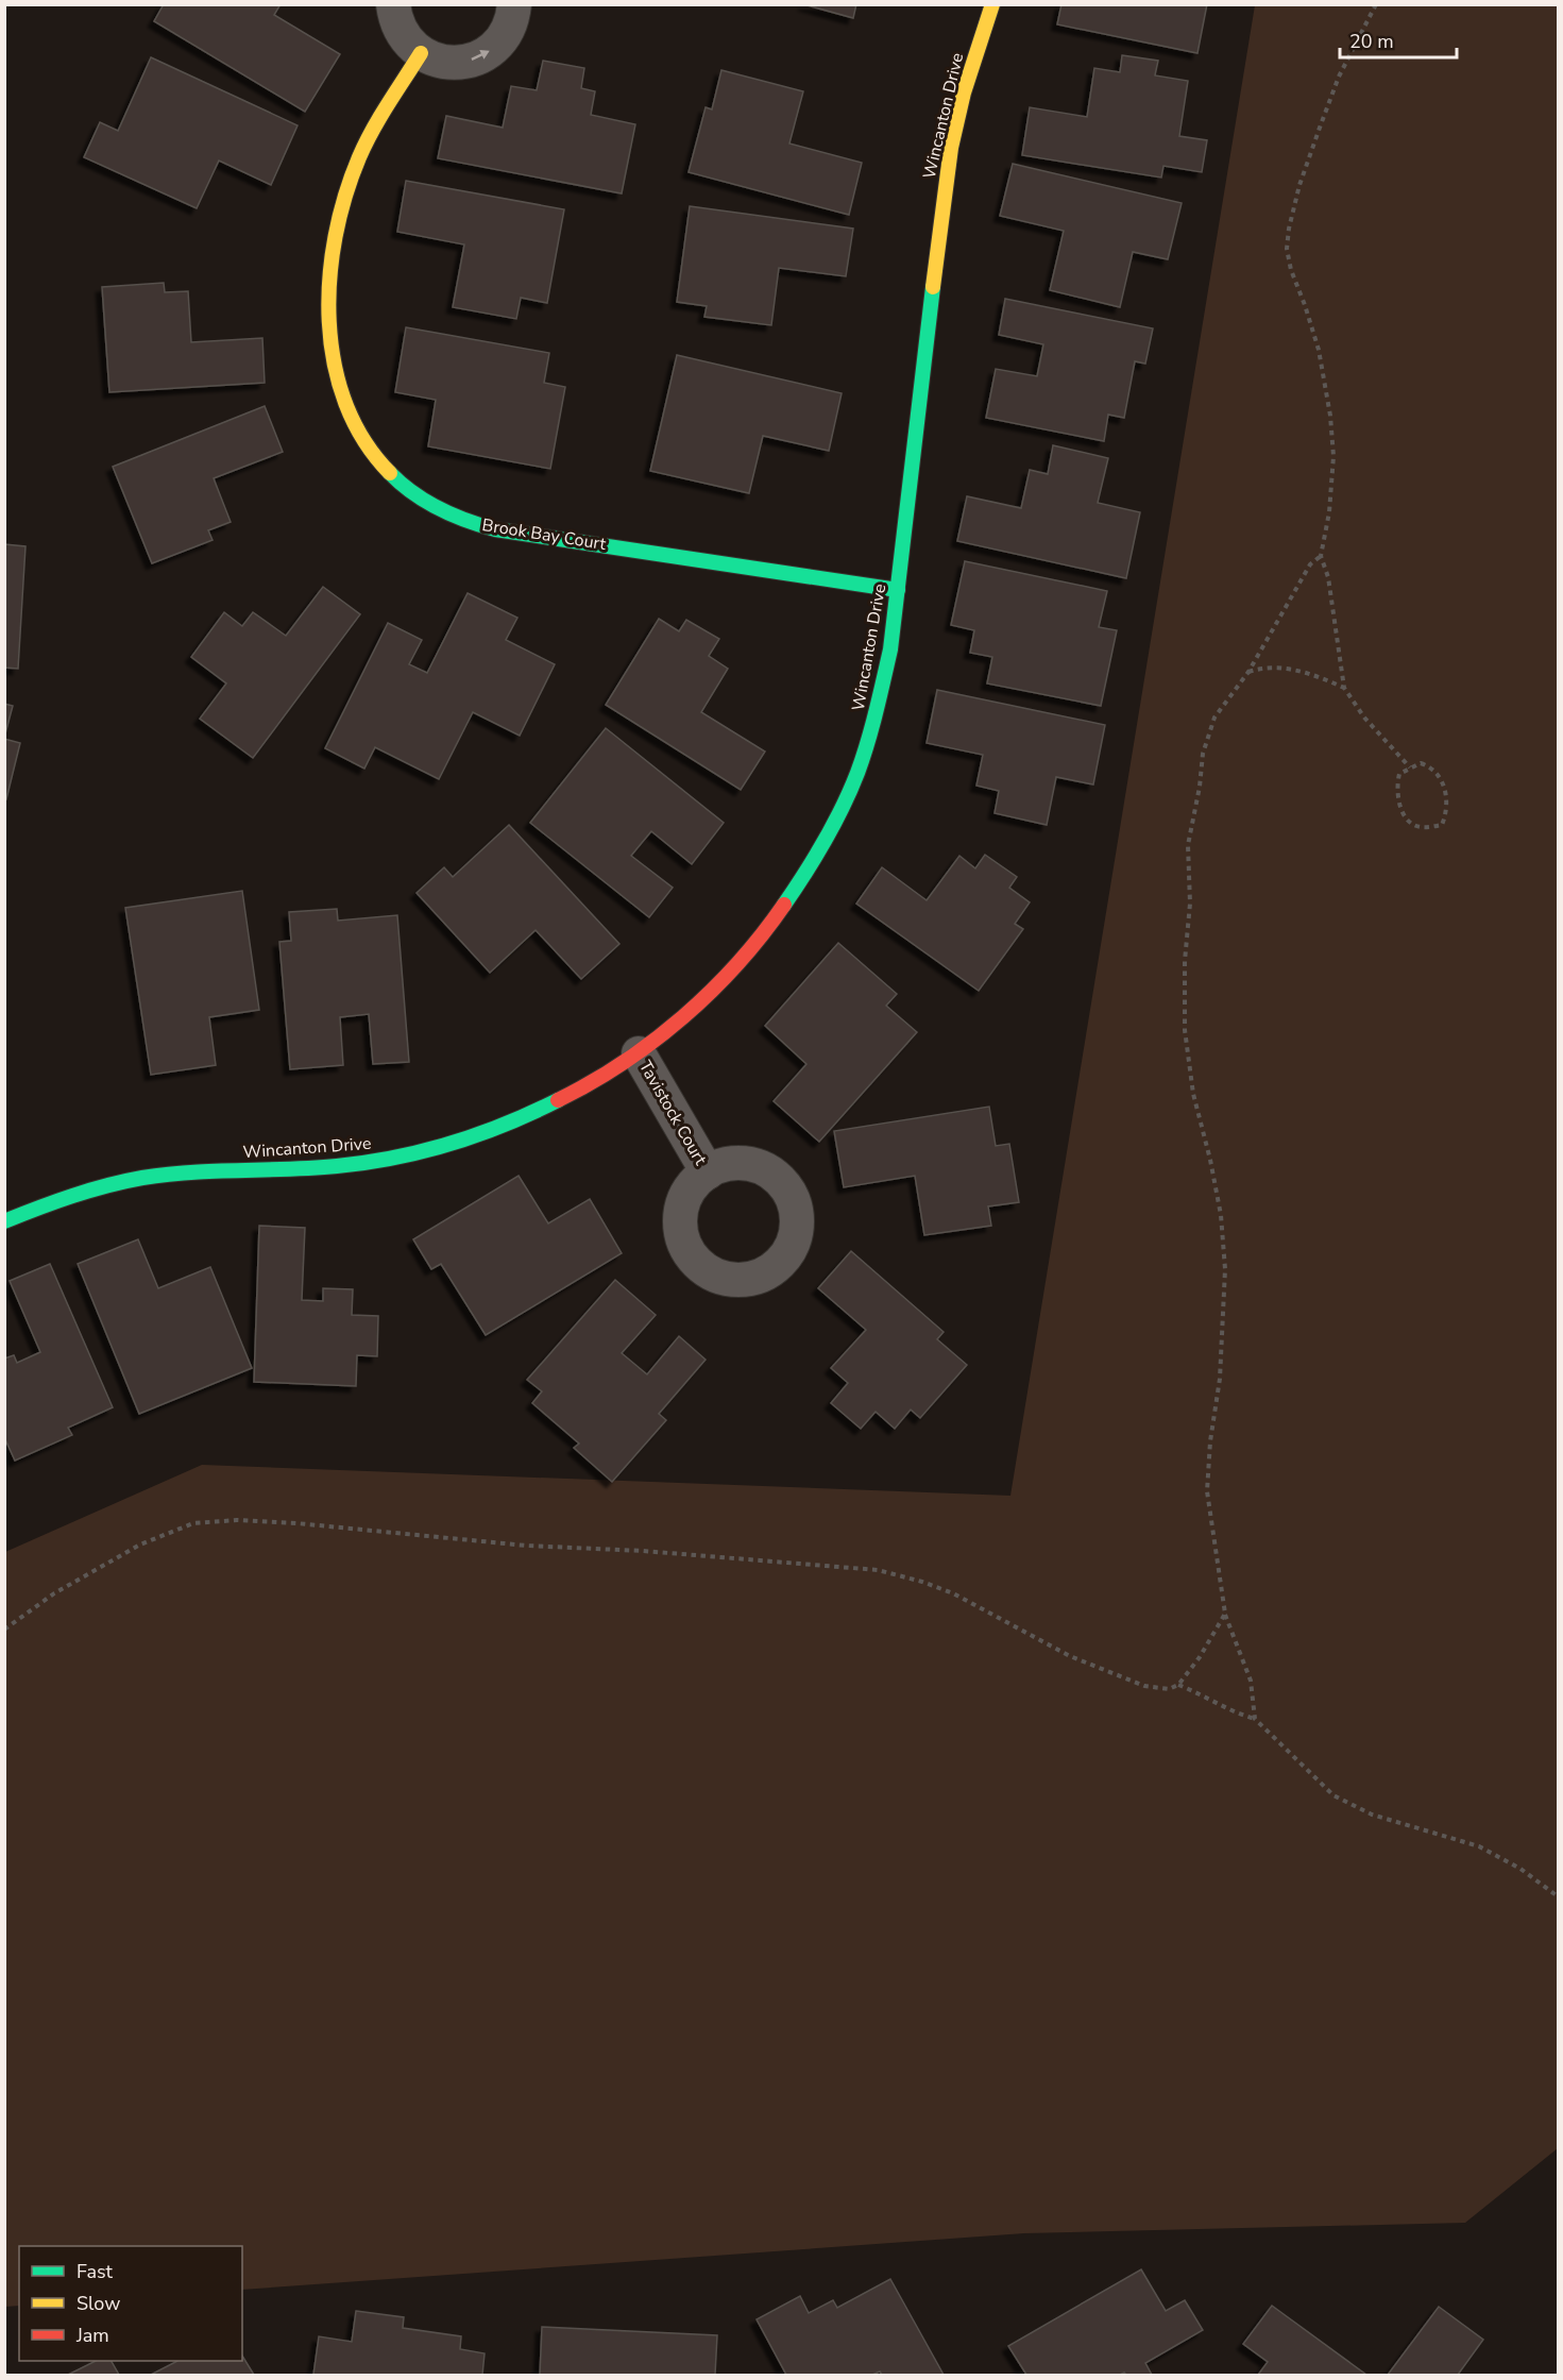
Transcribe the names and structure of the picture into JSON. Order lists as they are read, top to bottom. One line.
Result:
{"streets":{"street":["Wincanton Drive","Brook Bay Court","Tavistock Court"]},"crossings":[["Wincanton Drive","Brook Bay Court"],["Wincanton Drive","Tavistock Court"]],"legend":["Fast","Slow","Jam"],"scale_bar":"20 m"}
